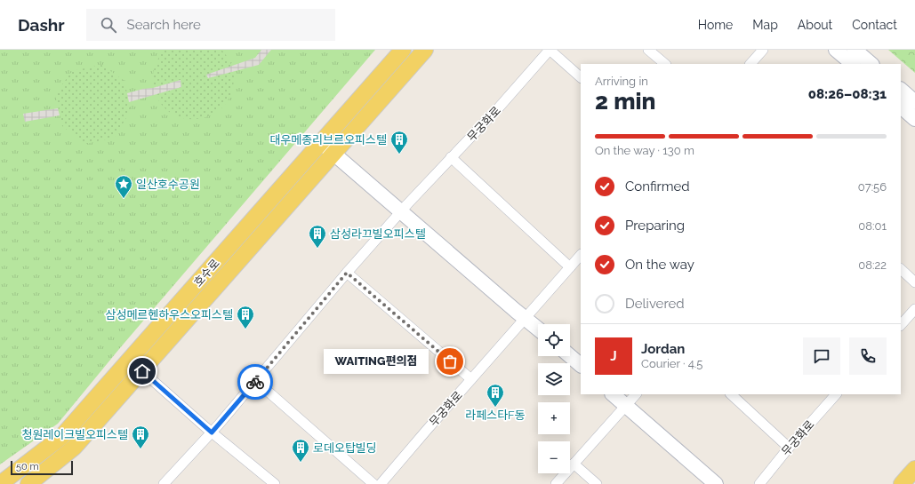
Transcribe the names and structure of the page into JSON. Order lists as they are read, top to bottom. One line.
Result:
{"streets":{"main road":["호수로"],"street":["무궁화로"]},"places":{"building":["대우메종리브르오피스텔","삼성라끄빌오피스텔","삼성메르헨하우스오피스텔","라페스타F동","청원레이크빌오피스텔","로데오탑빌딩"],"place":["일산호수공원"],"other":["WAITING편의점"]},"scale_bar":"50 m","page":{"header":"Dashr","search":"Search here","nav":["Home","Map","About","Contact"],"heading":["2 min","Arriving in","08:26–08:31"],"panel":["Jordan","Courier · 4.5"],"bar":"On the way · 130 m","list":[["Confirmed","07:56"],["Preparing","08:01"],["On the way","08:22"],"Delivered"],"map_buttons":["+","−"],"round":"J","bubble":"WAITING편의점","scale":"50 m"}}
